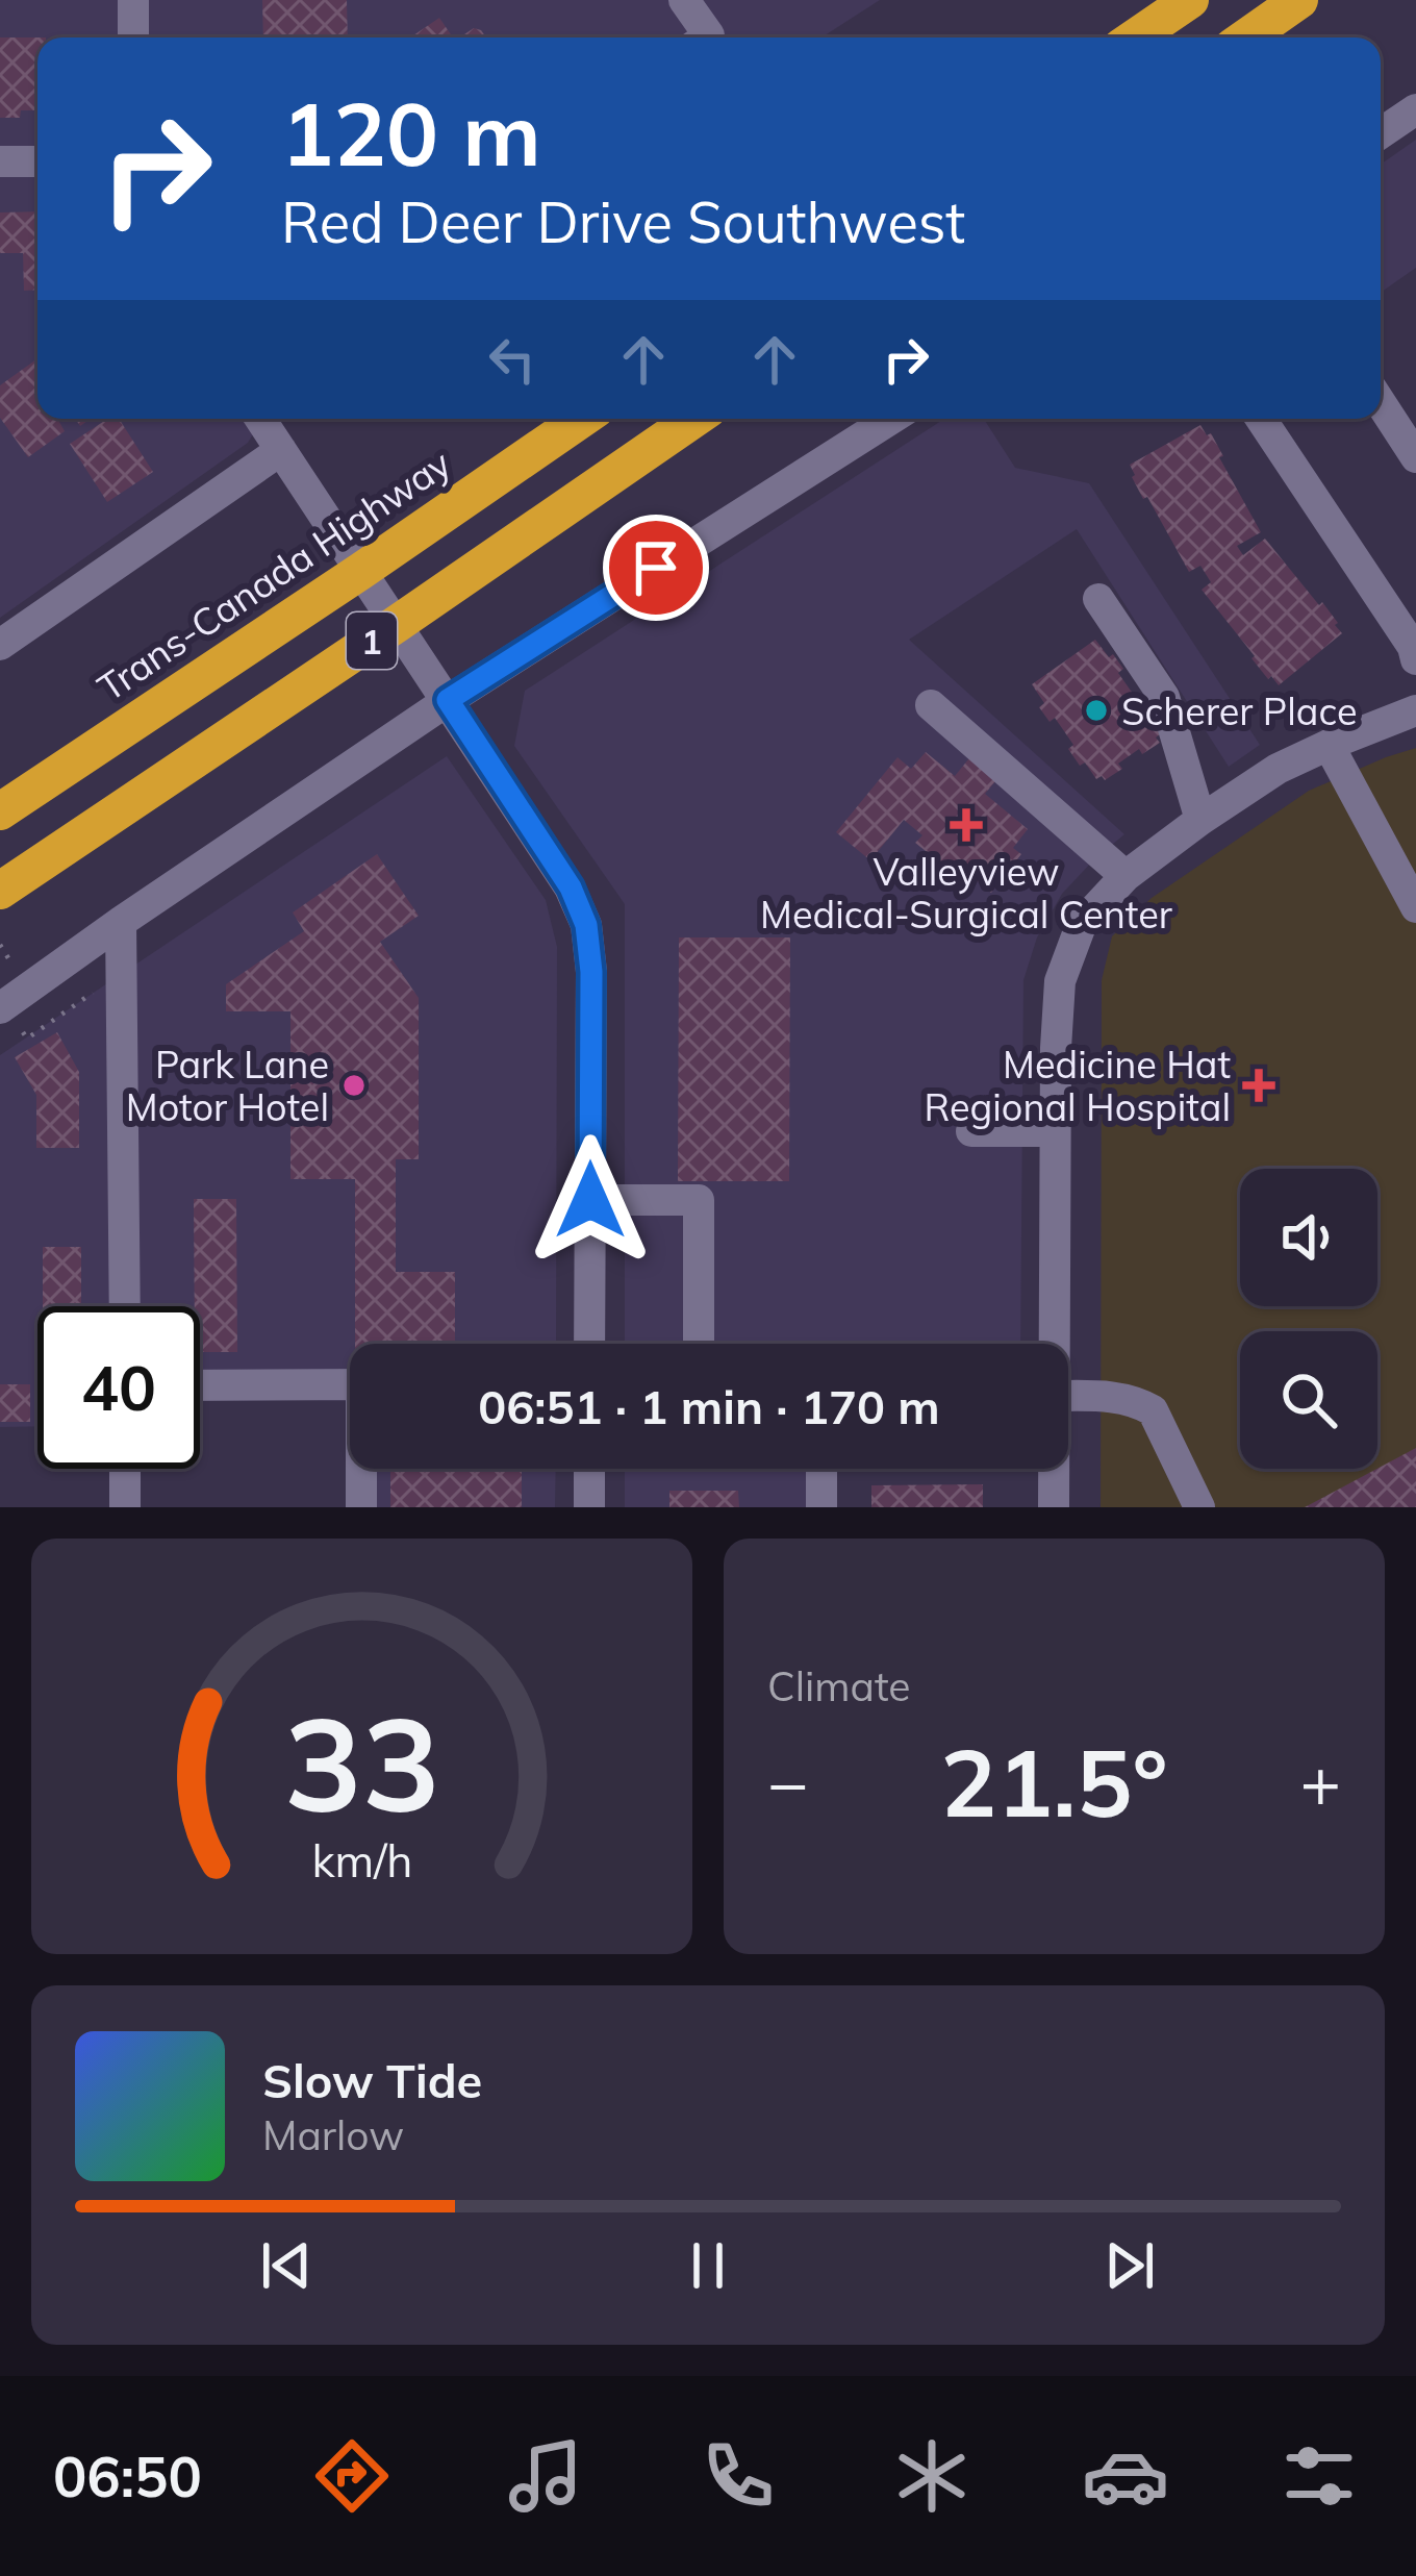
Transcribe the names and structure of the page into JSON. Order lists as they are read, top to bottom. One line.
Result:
{"streets":{"highway":["Trans-Canada Highway","1"]},"places":{"other":["Scherer Place","Park Lane Motor Hotel"],"health":["Valleyview Medical-Surgical Center","Medicine Hat Regional Hospital"]},"page":{"turn":["120 m","Red Deer Drive Southwest"],"limit":"40","trip":"06:51 · 1 min · 170 m","tile":"Climate","heat":["−","21.5°","+"],"song":["Slow Tide","Marlow"],"tabs":"06:50","gauge":["33","km/h"]}}
